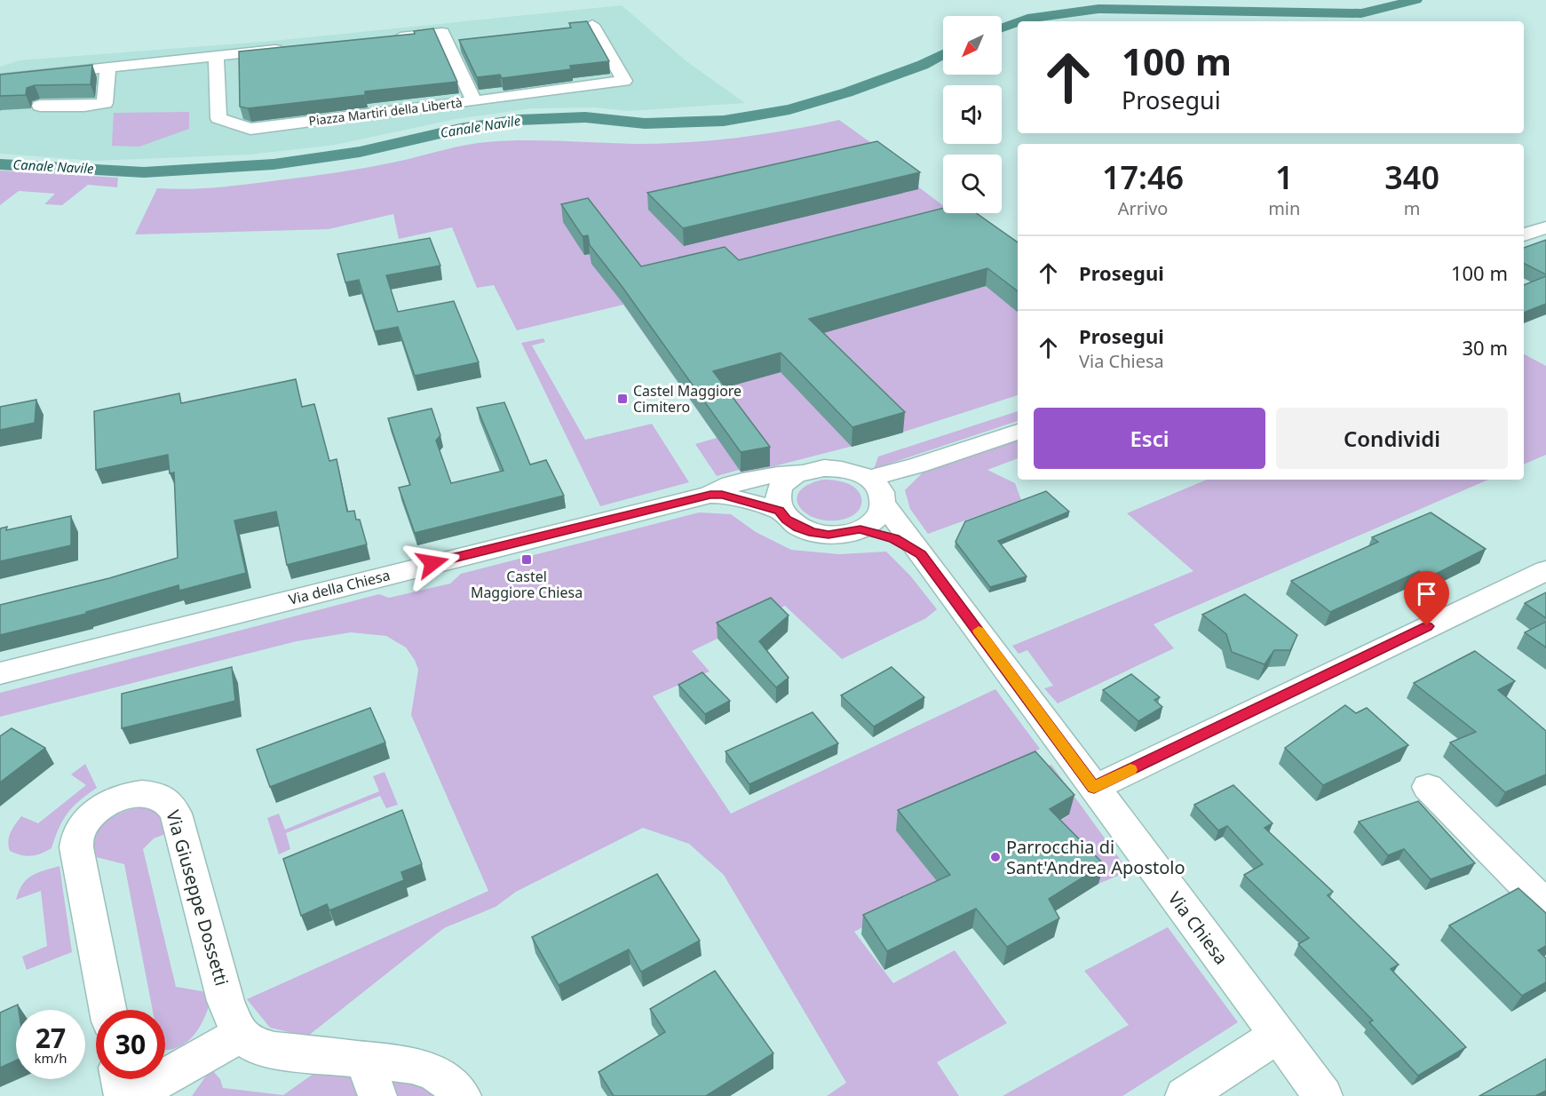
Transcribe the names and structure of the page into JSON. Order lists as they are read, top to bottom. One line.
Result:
{"streets":{"street":["Piazza Martiri della Libertà","Via della Chiesa","Via Giuseppe Dossetti","Via Chiesa"]},"crossings":[["Via della Chiesa","Via Chiesa"]],"water":["Canale Navile"],"places":{"transit":["Castel Maggiore Cimitero","Castel Maggiore Chiesa"],"other":["Parrocchia di Sant'Andrea Apostolo"]},"north":"bottom left","page":{"turn":["100 m","Prosegui"],"eta":["17:46","Arrivo","1","min","340","m"],"list":[{"name":"Prosegui","value":"100 m"},{"name":"Prosegui","note":"Via Chiesa","value":"30 m"}],"buttons":["Esci","Condividi"],"speed":"27 km/h","limit":"30"}}
